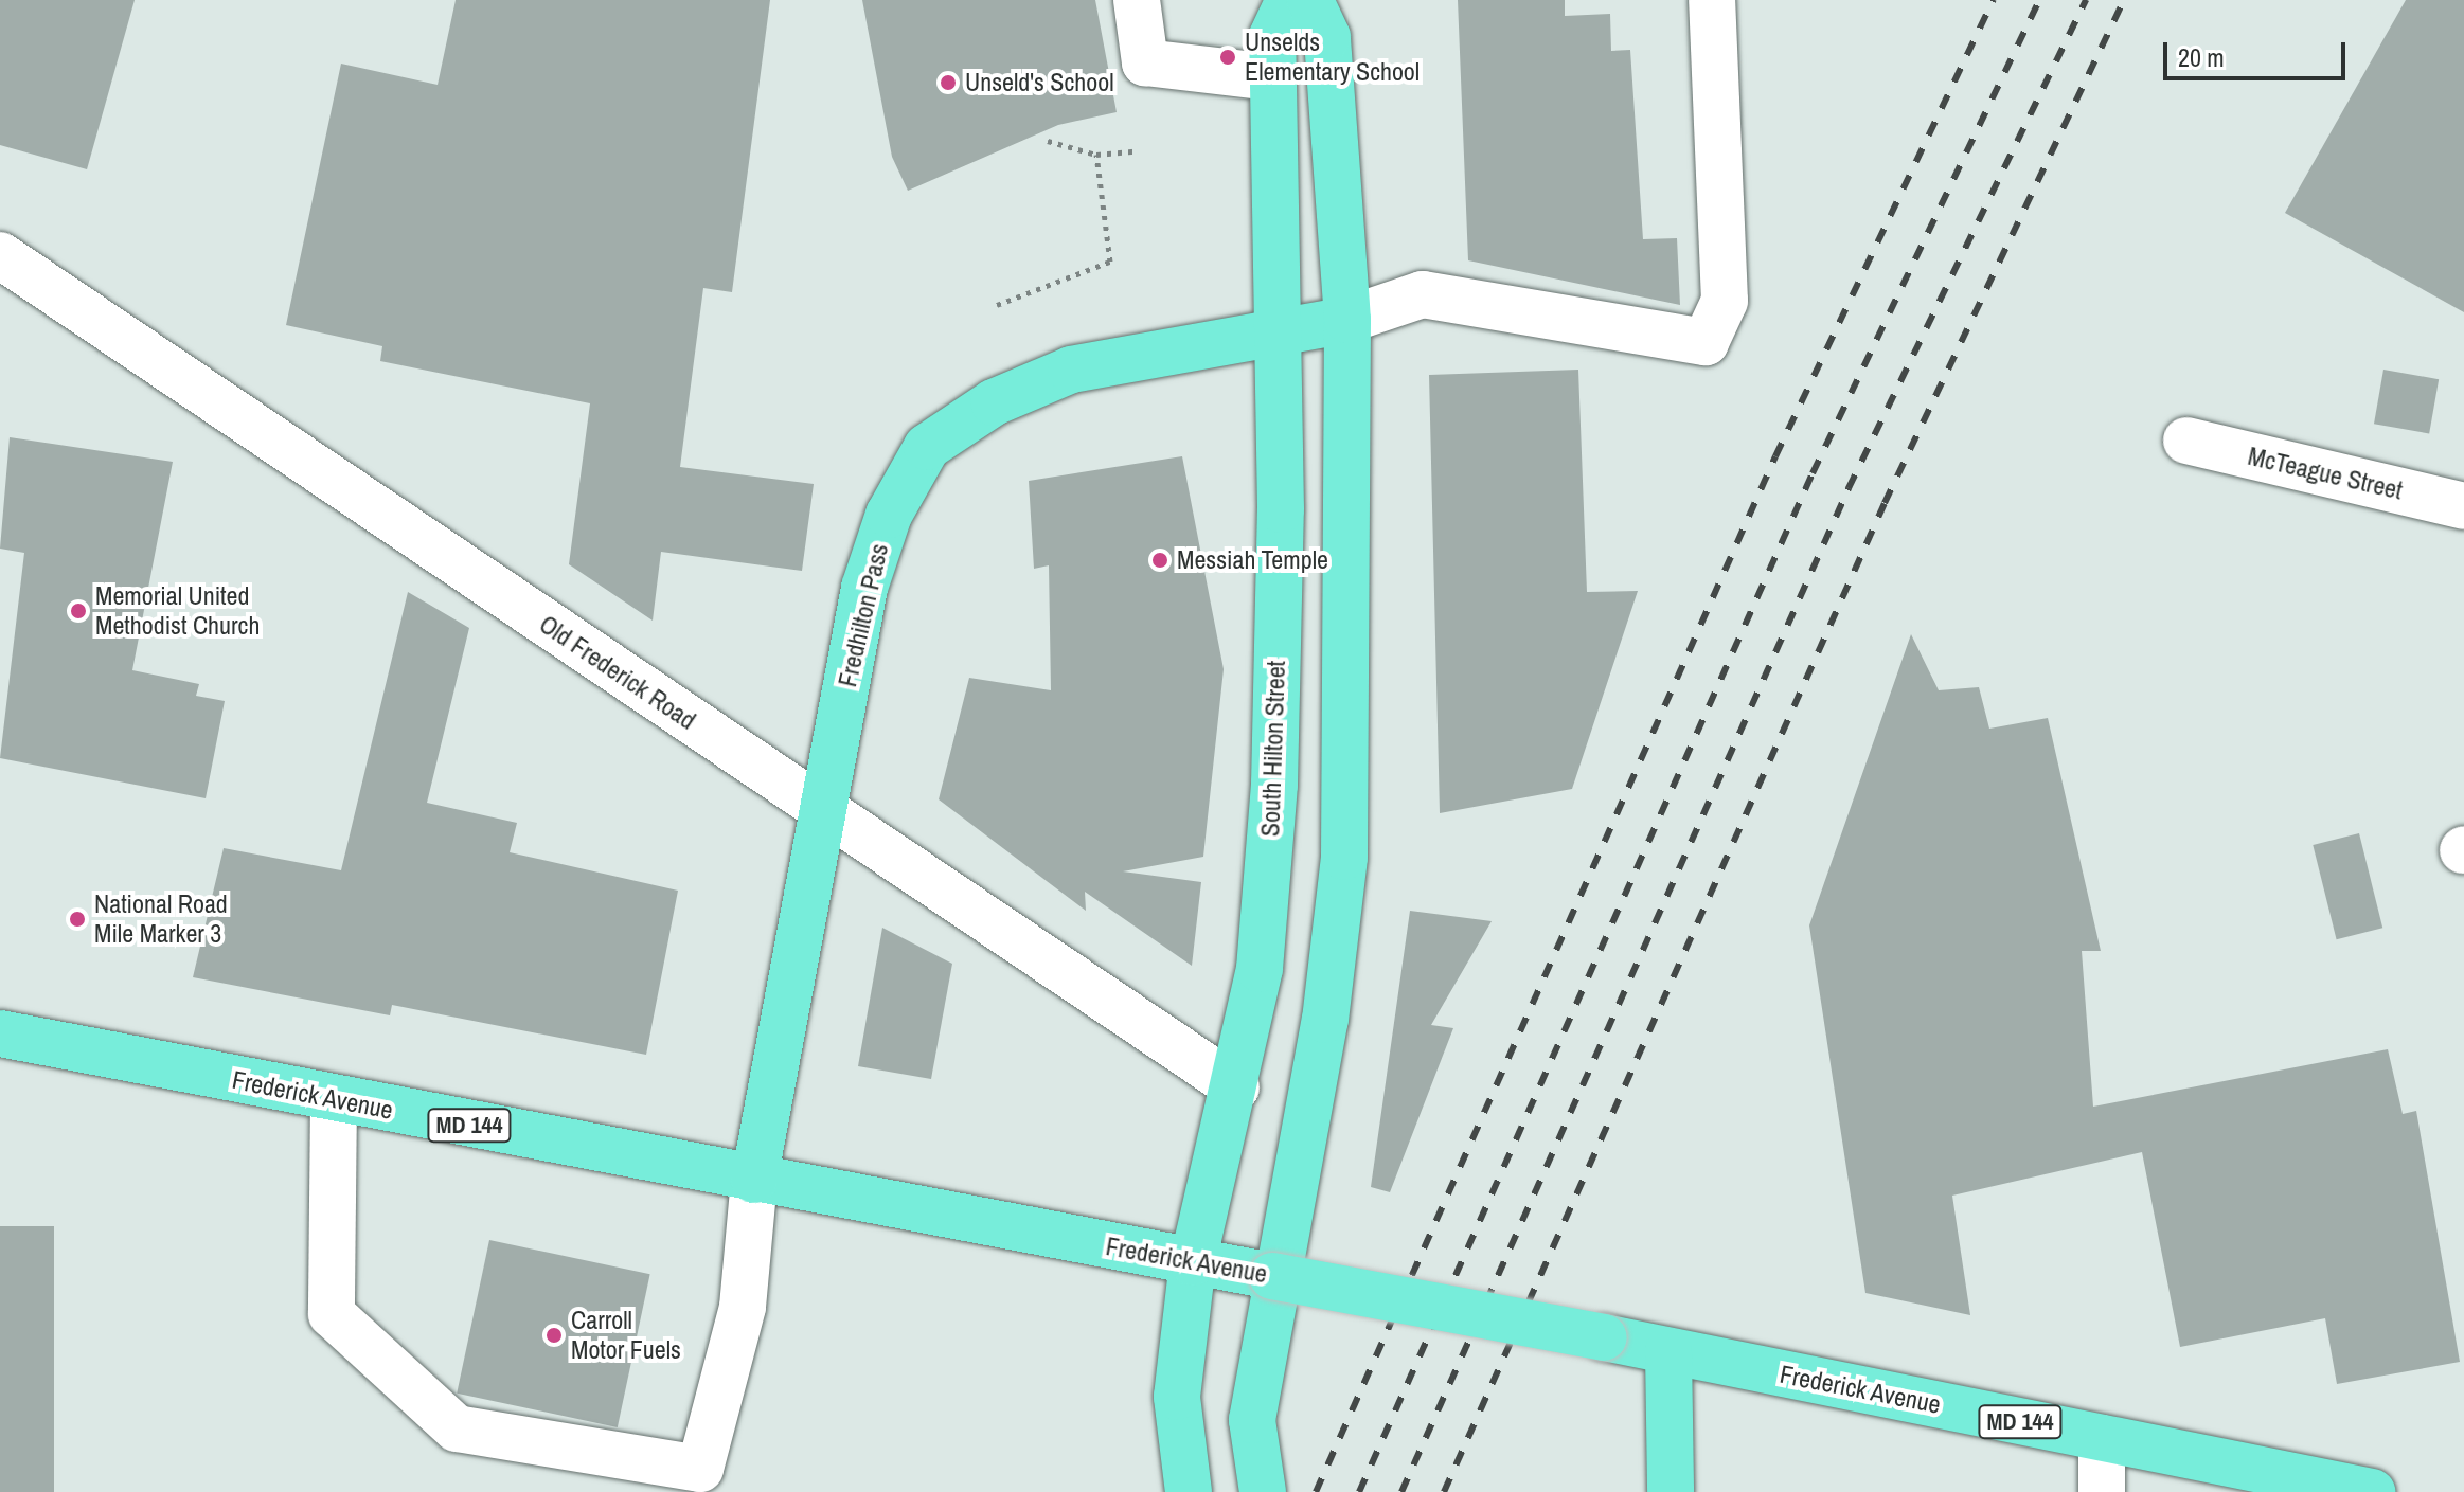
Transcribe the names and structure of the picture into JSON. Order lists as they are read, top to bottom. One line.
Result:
{"streets":{"main road":["Fredhilton Pass","South Hilton Street","Frederick Avenue","MD 144"],"street":["McTeague Street","Old Frederick Road"]},"crossings":[["Fredhilton Pass","Old Frederick Road"],["Fredhilton Pass","South Hilton Street"],["Fredhilton Pass","Frederick Avenue"],["Old Frederick Road","South Hilton Street"],["South Hilton Street","Frederick Avenue"]],"places":["Unselds Elementary School","Unseld's School","Messiah Temple","Memorial United Methodist Church","National Road Mile Marker 3","Carroll Motor Fuels"],"scale_bar":"20 m"}
